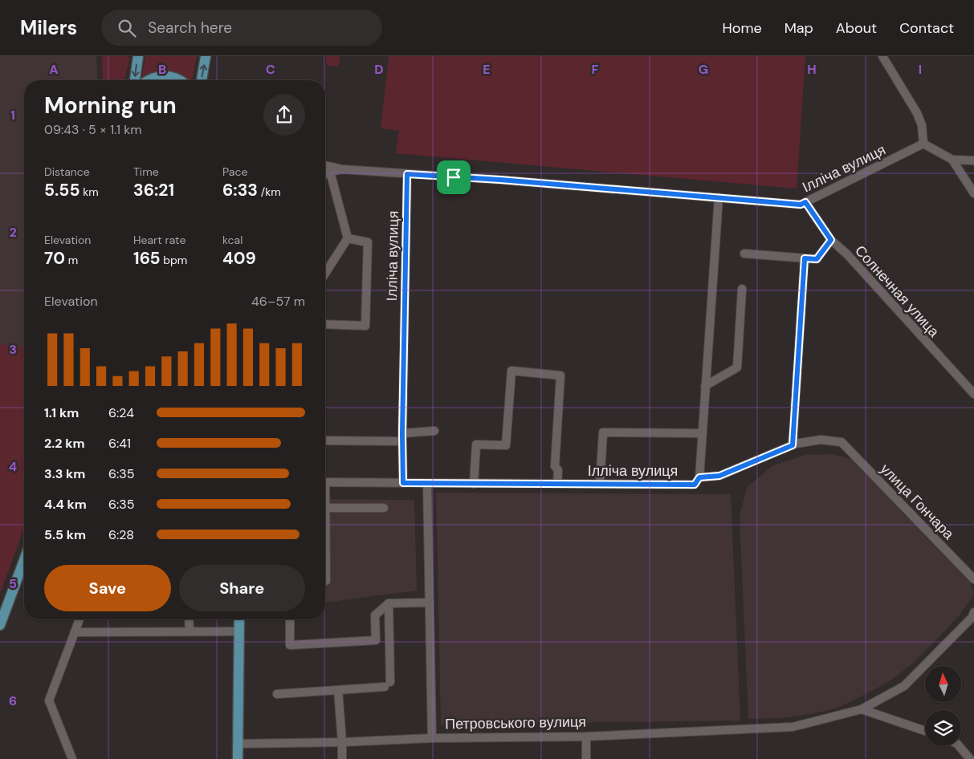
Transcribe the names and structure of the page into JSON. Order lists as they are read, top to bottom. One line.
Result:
{"streets":{"street":["Ілліча вулиця","Солнечная улица","улица Гончара","Петровського вулиця"]},"crossings":[["Ілліча вулиця","Солнечная улица"]],"north":"top","page":{"header":"Milers","search":"Search here","nav":["Home","Map","About","Contact"],"heading":["Morning run","09:43 · 5 × 1.1 km"],"stats":[["Distance","5.55 km"],["Time","36:21"],["Pace","6:33 /km"],["Elevation","70 m"],["Heart rate","165 bpm"],["kcal","409"]],"chart":["Elevation","46–57 m"],"list":[{"name":"1.1 km","note":"6:24"},{"name":"2.2 km","note":"6:41"},{"name":"3.3 km","note":"6:35"},{"name":"4.4 km","note":"6:35"},{"name":"5.5 km","note":"6:28"}],"buttons":["Save","Share"]},"grid":{"columns":["A","B","C","D","E","F","G","H","I"],"rows":["1","2","3","4","5","6"]}}
